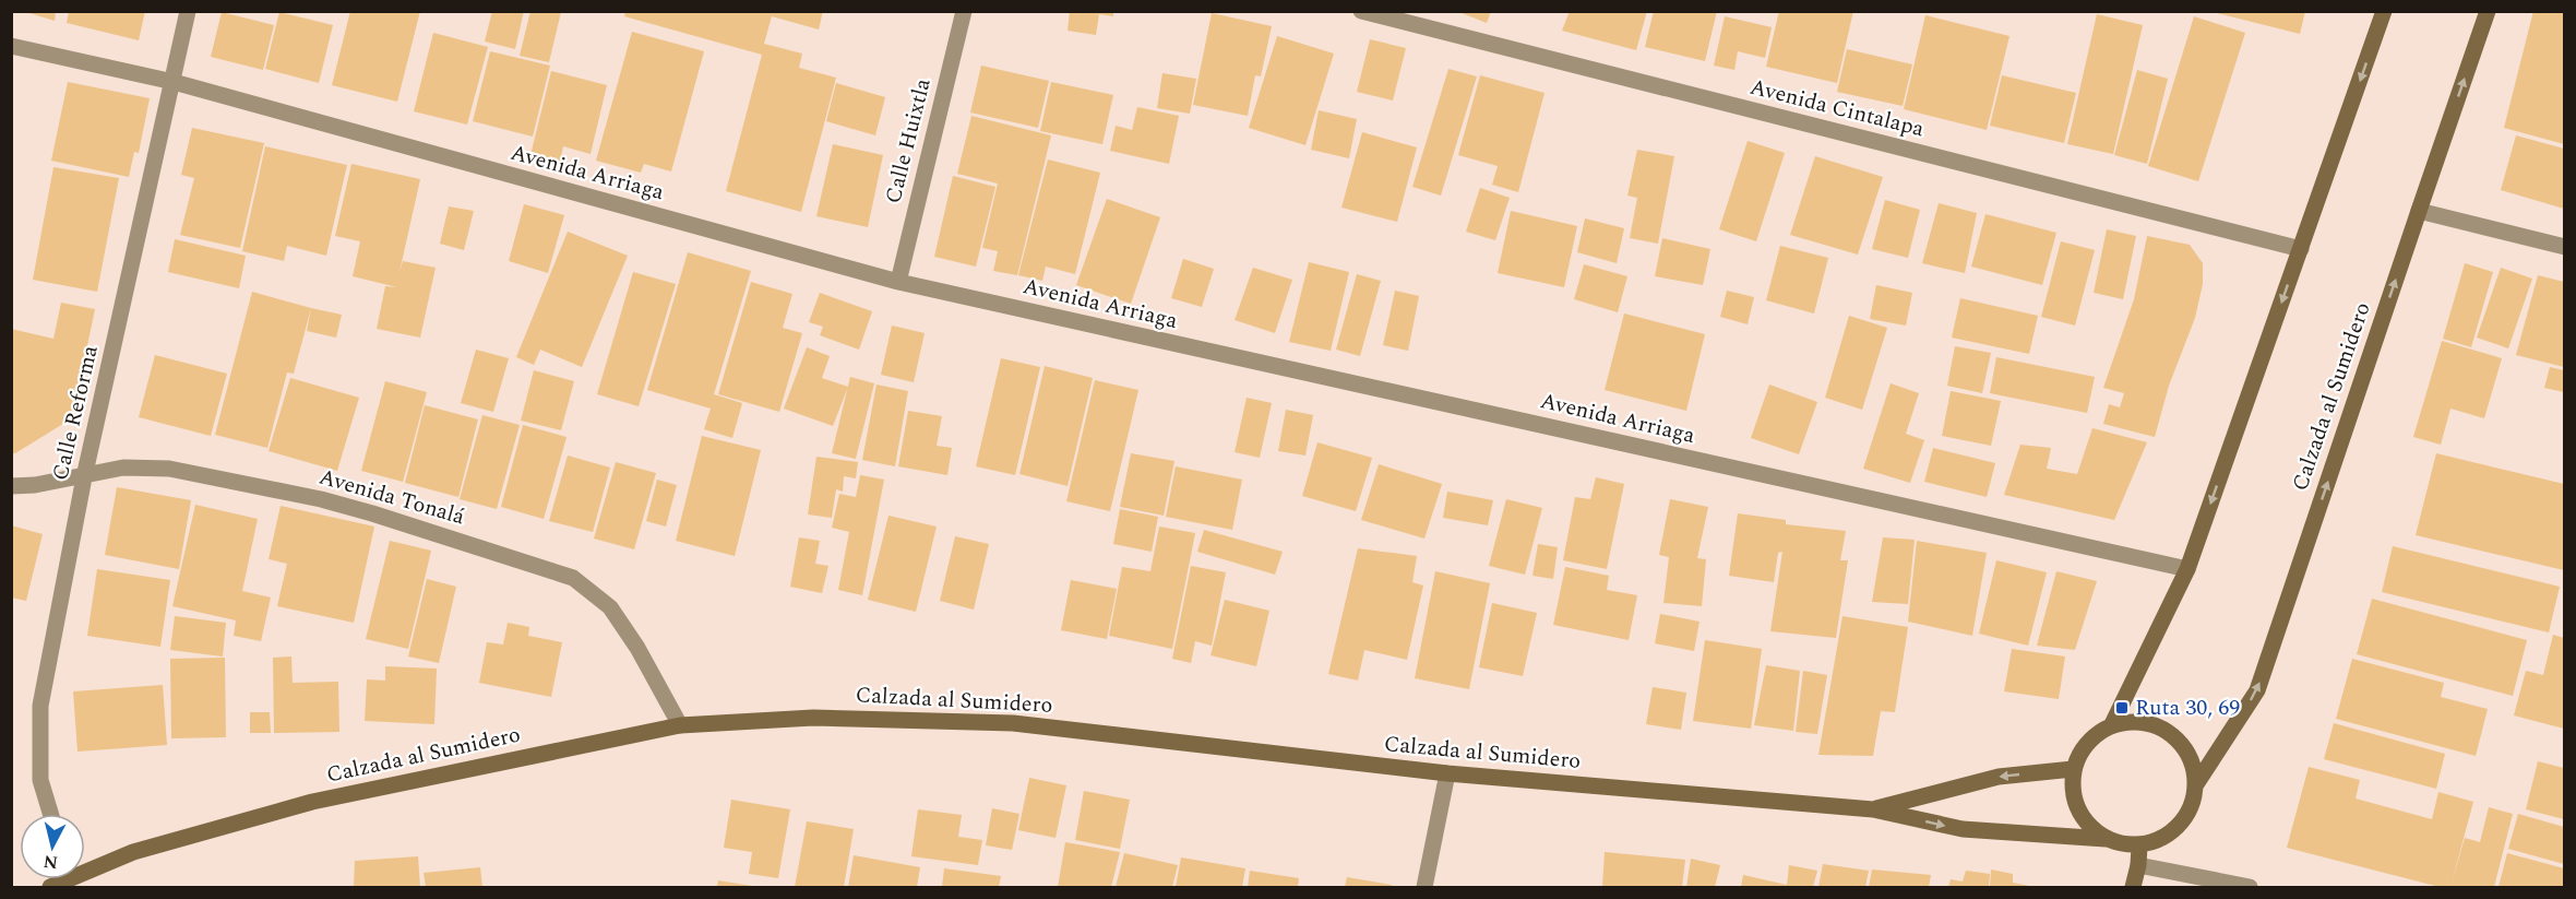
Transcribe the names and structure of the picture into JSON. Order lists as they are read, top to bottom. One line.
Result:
{"streets":{"street":["Avenida Cintalapa","Calle Huixtla","Avenida Arriaga","Calzada al Sumidero","Calle Reforma","Avenida Tonalá"]},"crossings":[["Calle Huixtla","Avenida Arriaga"],["Avenida Arriaga","Calle Reforma"],["Calzada al Sumidero","Avenida Tonalá"],["Calle Reforma","Avenida Tonalá"]],"places":{"transit":["Ruta 30, 69"]},"north":"bottom"}
